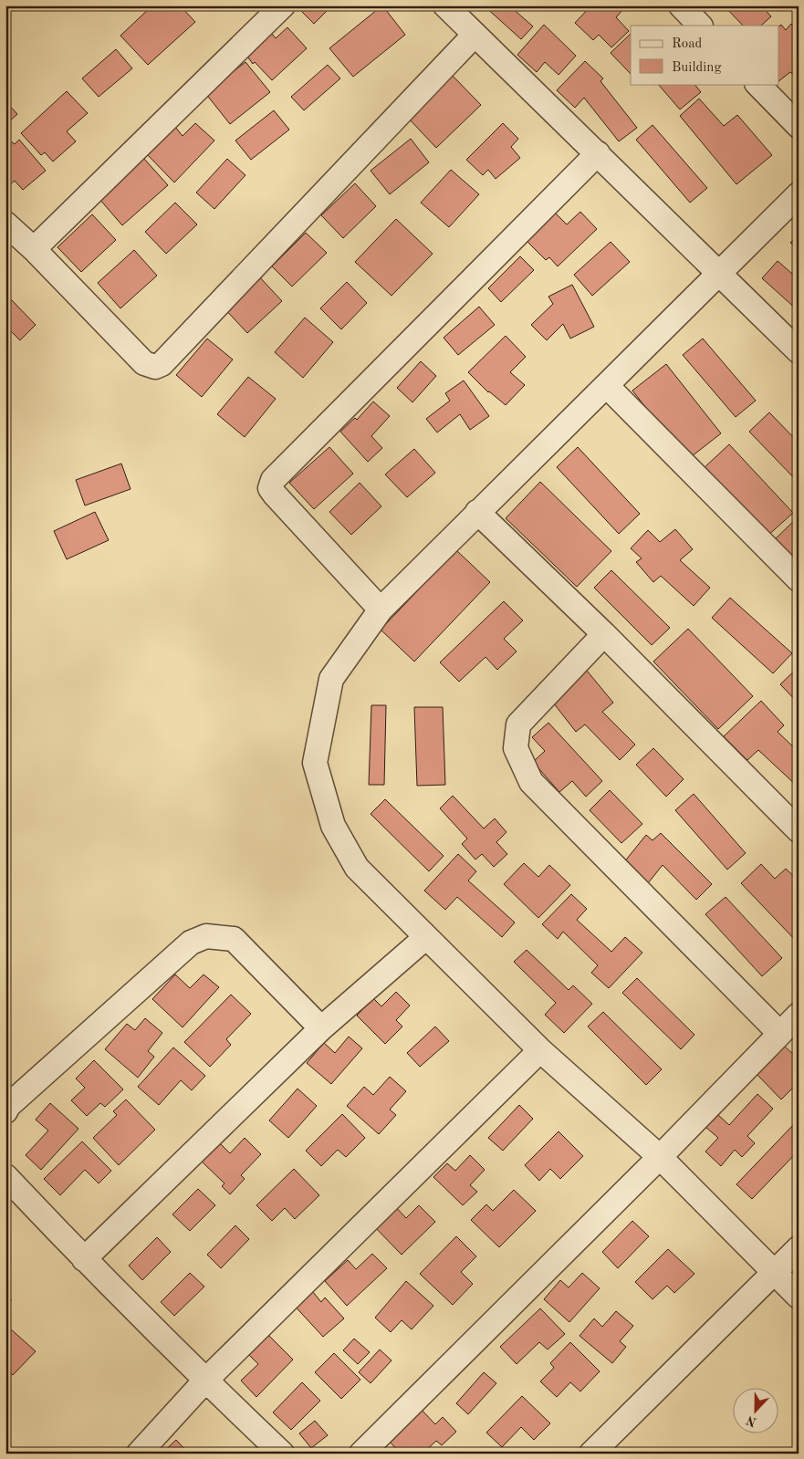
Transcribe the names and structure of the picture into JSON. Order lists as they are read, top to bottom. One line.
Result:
{"legend":["Road","Building"],"north":"bottom"}
